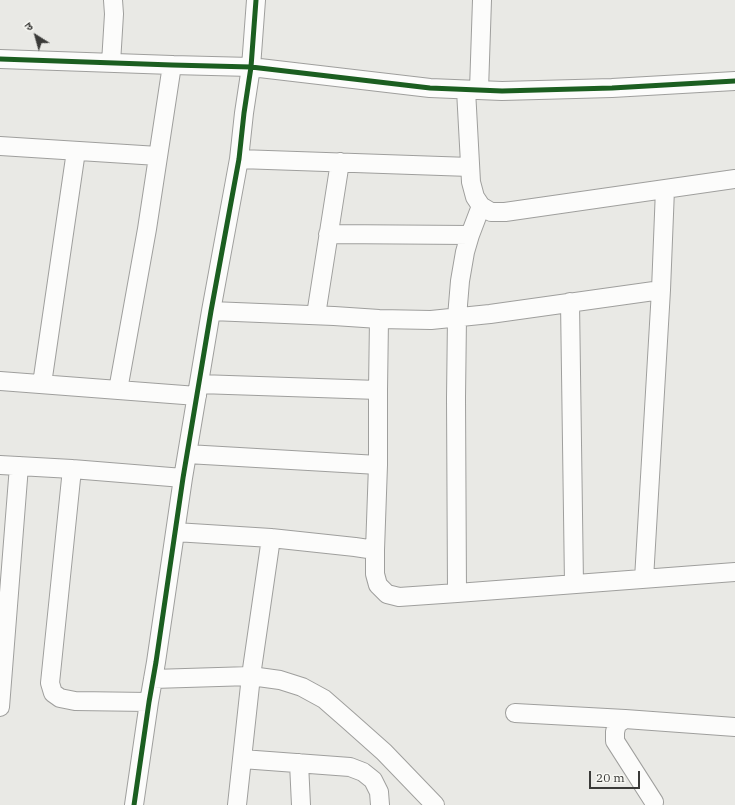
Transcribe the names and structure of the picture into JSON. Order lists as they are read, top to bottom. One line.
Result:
{"scale_bar":"20 m","north":"top left"}
